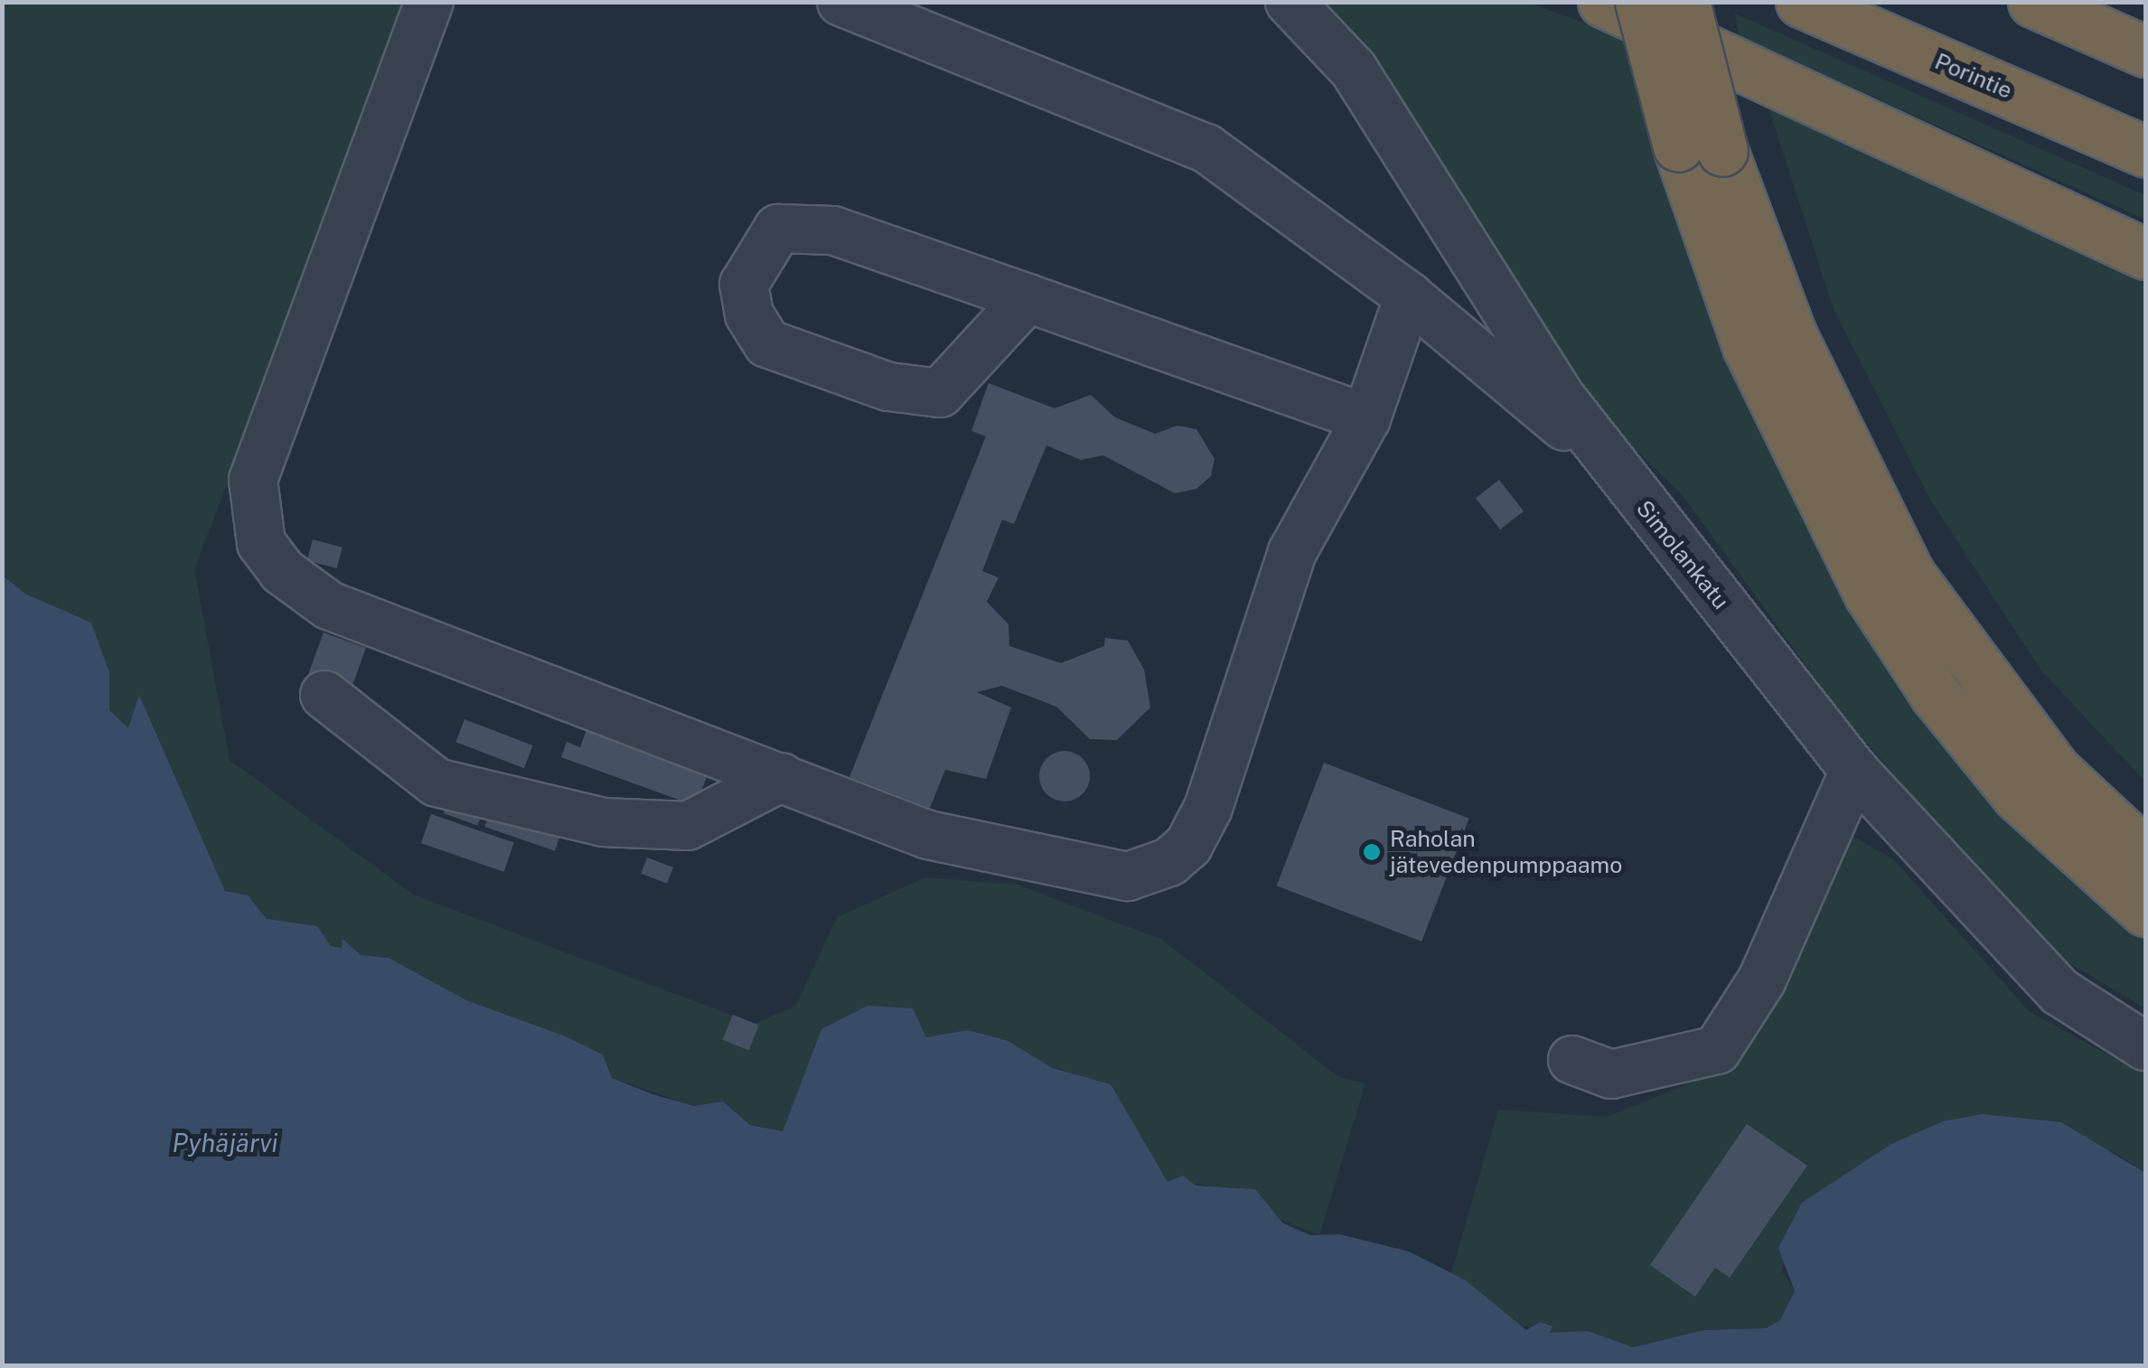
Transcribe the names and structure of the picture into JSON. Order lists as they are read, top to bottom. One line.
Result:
{"streets":{"highway":["Porintie"],"street":["Simolankatu"]},"water":["Pyhäjärvi"],"places":["Raholan jätevedenpumppaamo"]}
